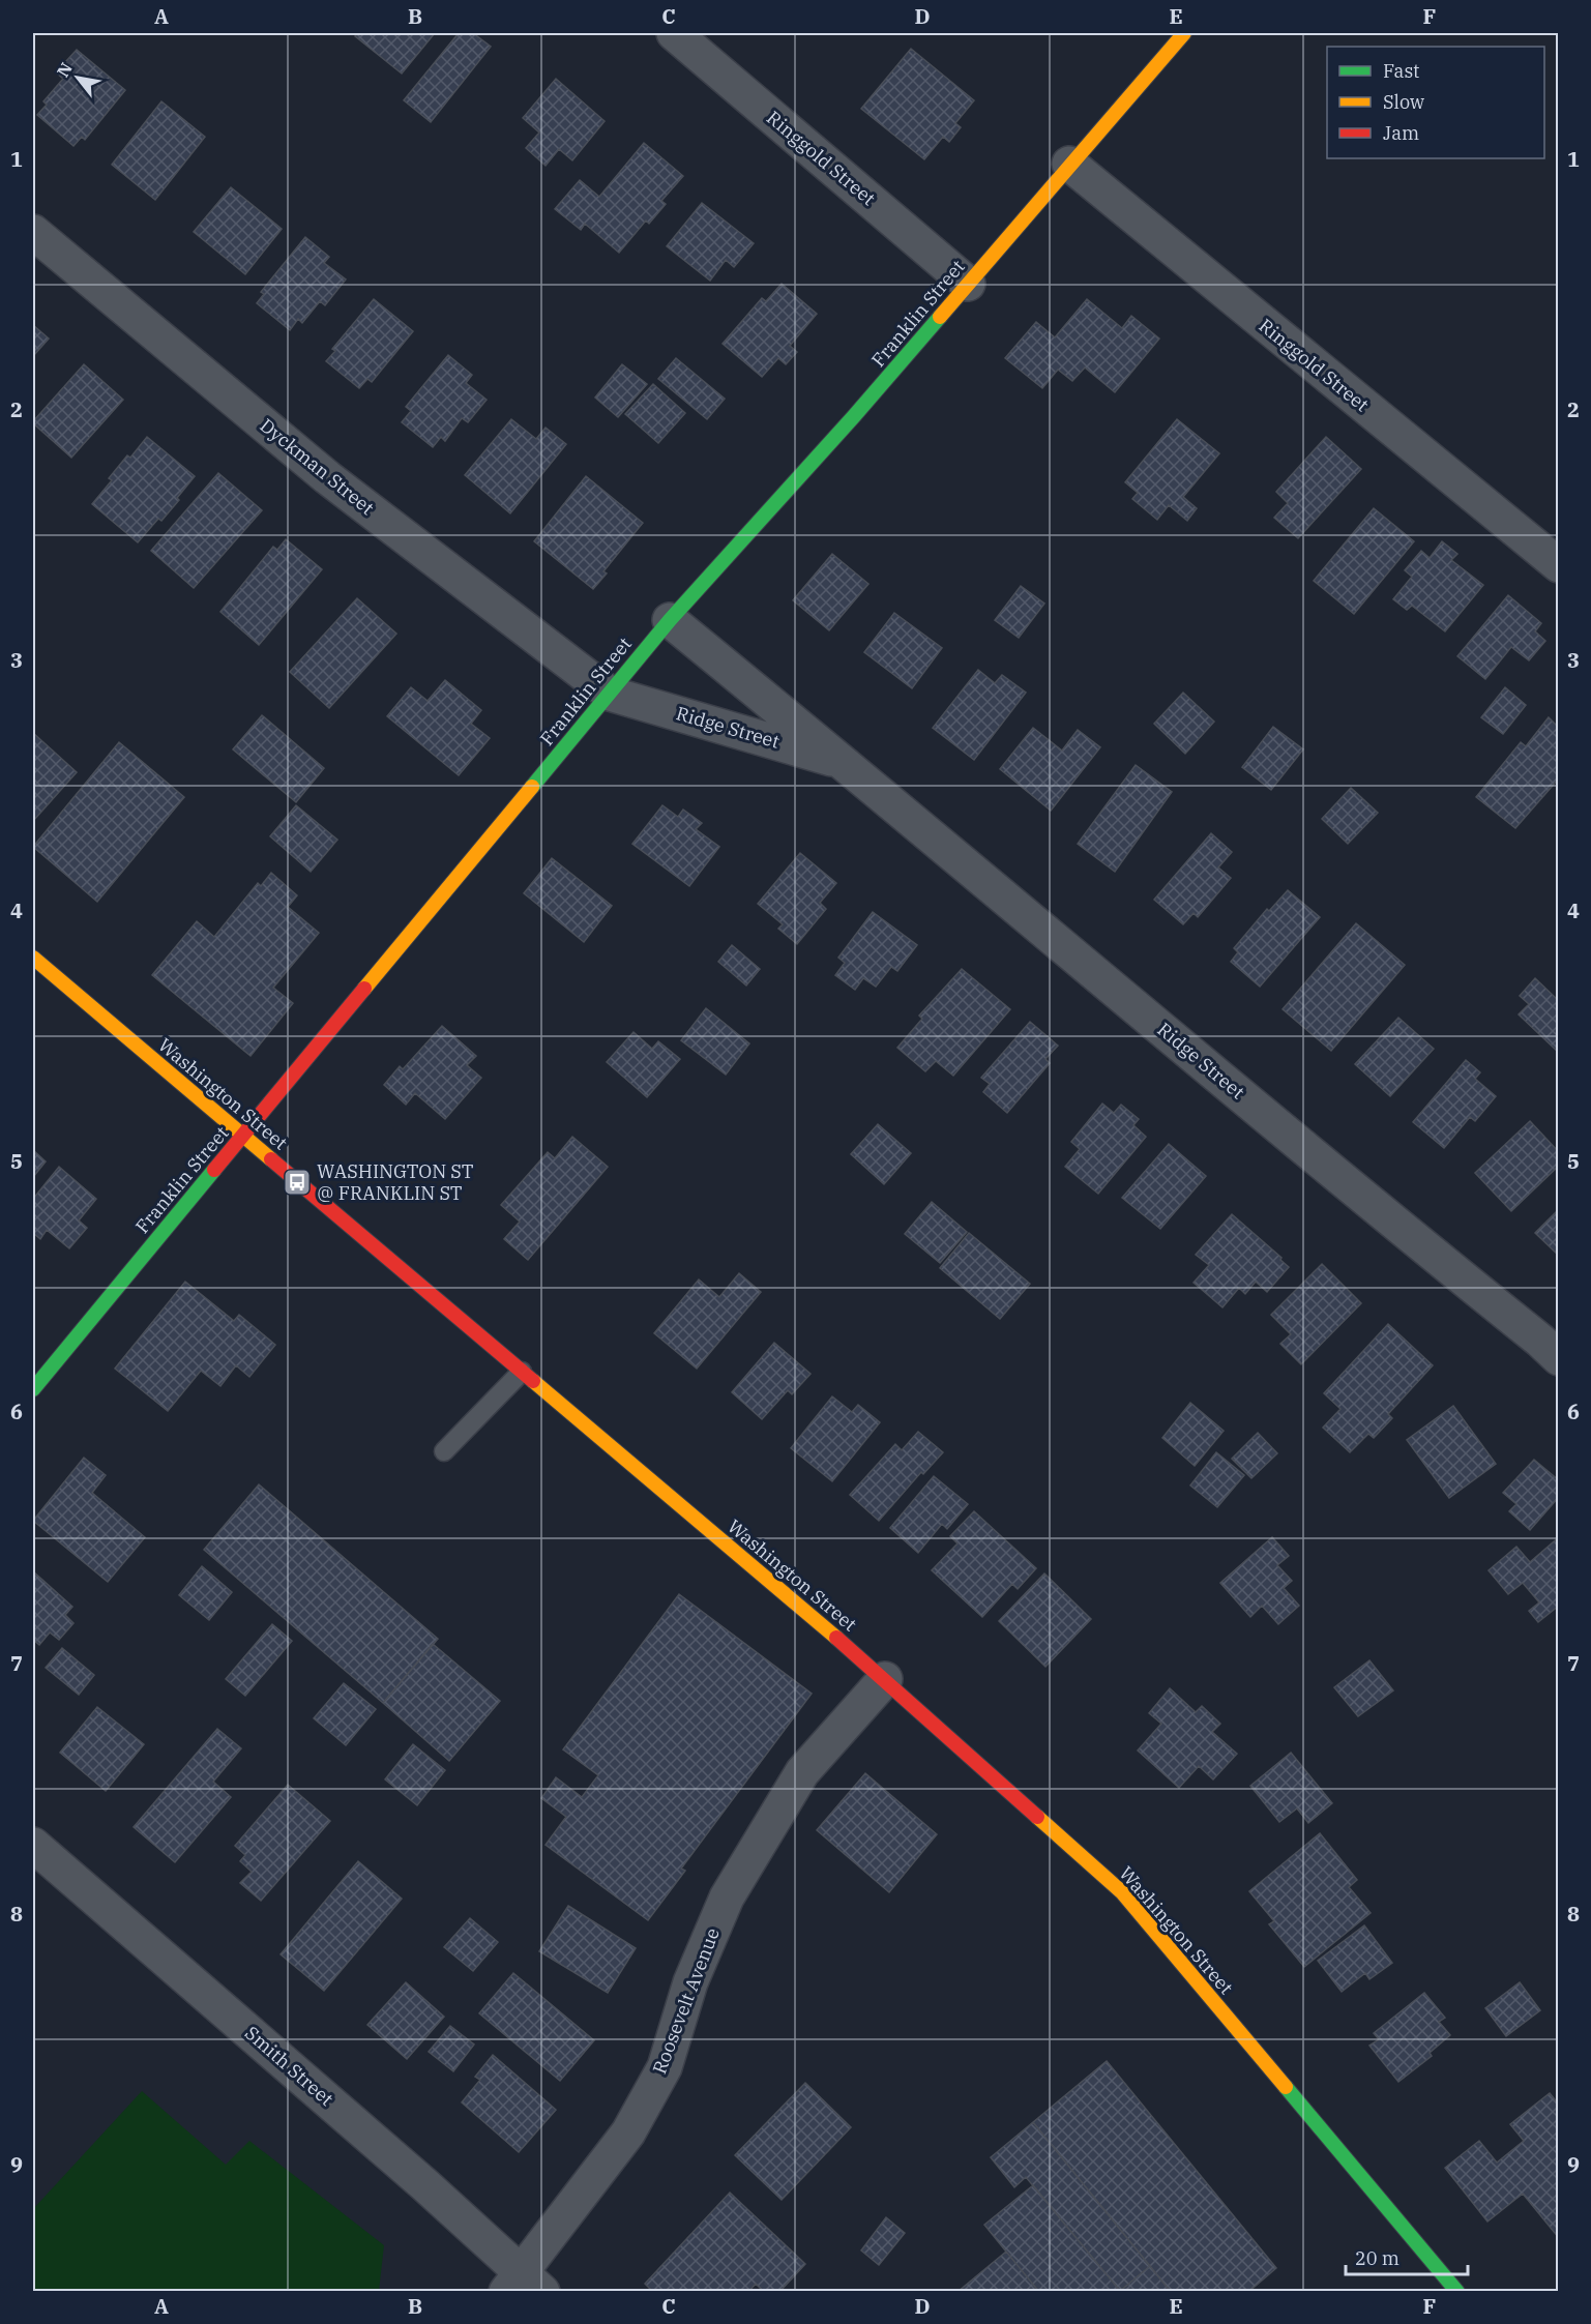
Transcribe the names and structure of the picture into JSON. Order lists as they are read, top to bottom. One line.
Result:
{"streets":{"street":["Ringgold Street","Franklin Street","Dyckman Street","Ridge Street","Washington Street","Roosevelt Avenue","Smith Street"]},"crossings":[["Ringgold Street","Franklin Street"],["Franklin Street","Dyckman Street"],["Franklin Street","Ridge Street"],["Franklin Street","Washington Street"],["Dyckman Street","Ridge Street"],["Washington Street","Roosevelt Avenue"],["Roosevelt Avenue","Smith Street"]],"places":{"bus stop":["WASHINGTON ST @ FRANKLIN ST"]},"legend":["Fast","Slow","Jam"],"scale_bar":"20 m","north":"top left","grid":{"columns":["A","B","C","D","E","F"],"rows":["1","2","3","4","5","6","7","8","9"]}}
